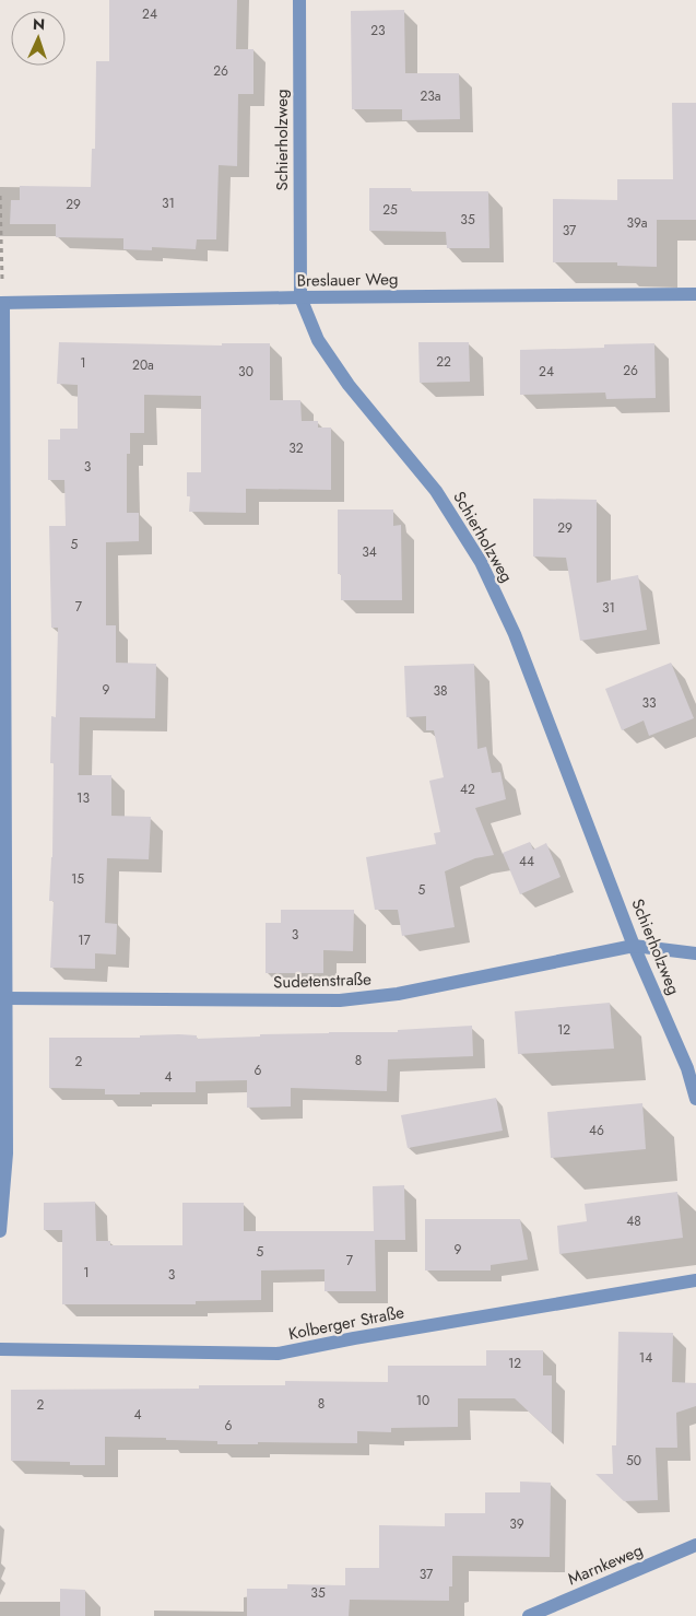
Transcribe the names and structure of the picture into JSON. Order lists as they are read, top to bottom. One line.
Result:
{"streets":{"street":["Schierholzweg","Breslauer Weg","Sudetenstraße","Kolberger Straße","Marnkeweg"]},"crossings":[["Schierholzweg","Breslauer Weg"],["Schierholzweg","Sudetenstraße"]],"house_numbers":["24","23","26","23a","31","29","25","35","39a","37","22","1","20a","26","30","24","32","3","29","5","34","7","31","9","38","33","42","13","44","15","5","3","17","12","8","2","6","4","46","48","9","5","7","1","3","14","12","10","8","2","4","6","50","39","37","35"],"north":"top"}
